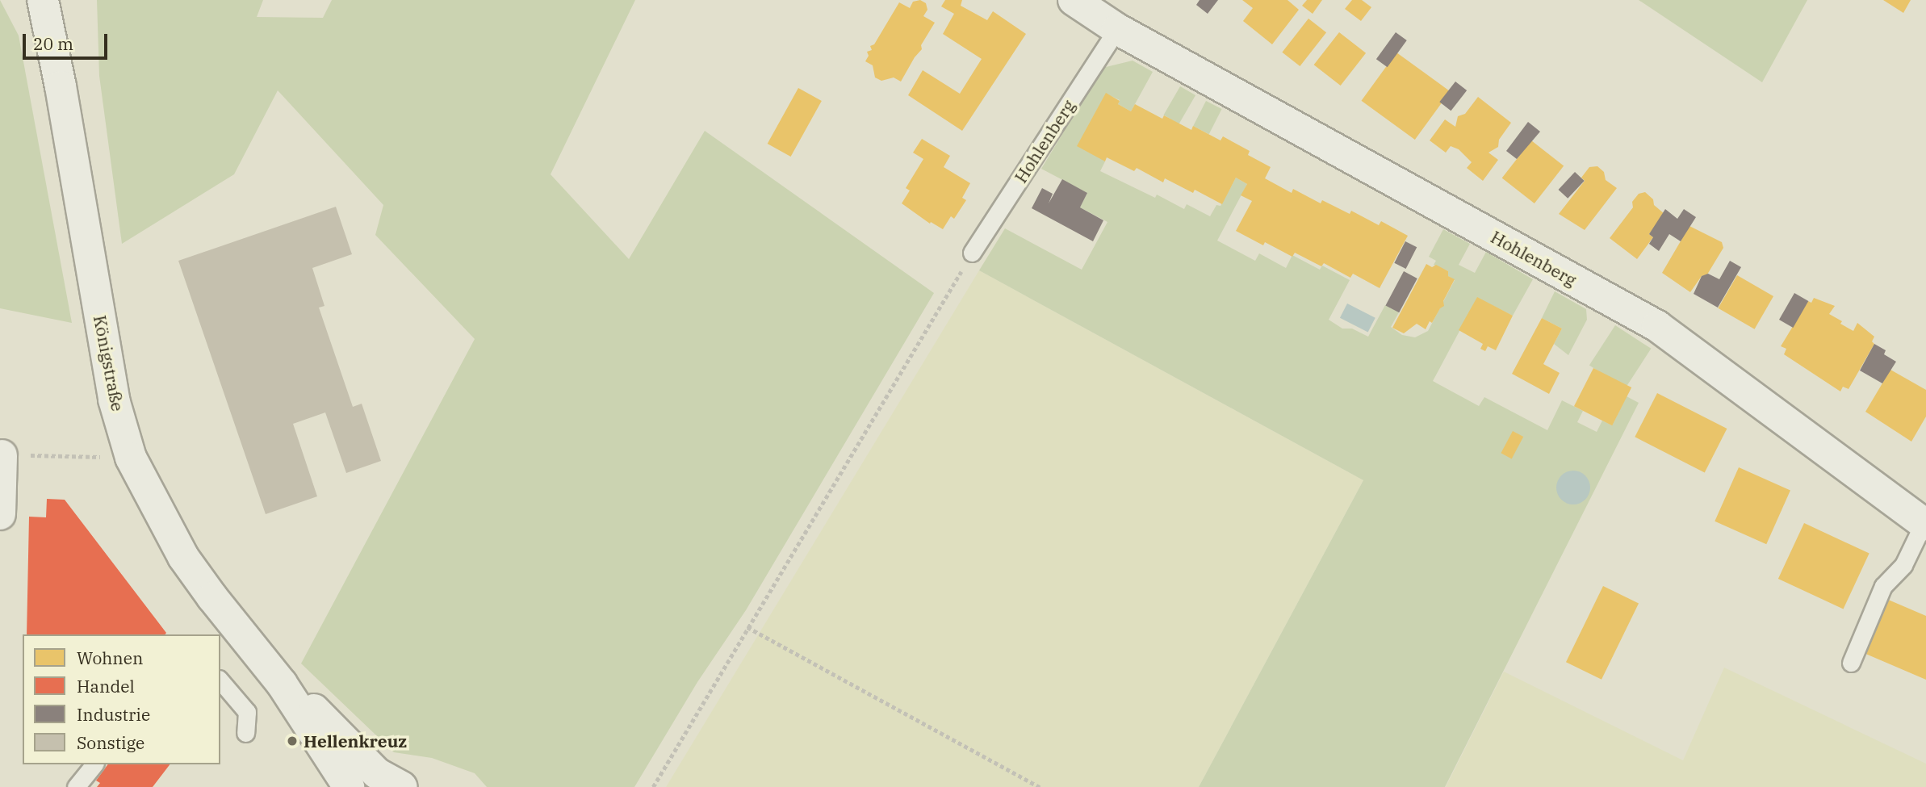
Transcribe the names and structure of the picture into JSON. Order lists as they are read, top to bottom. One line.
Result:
{"streets":{"street":["Hohlenberg","Königstraße"]},"places":["Hellenkreuz"],"legend":["Wohnen","Handel","Industrie","Sonstige"],"scale_bar":"20 m"}
